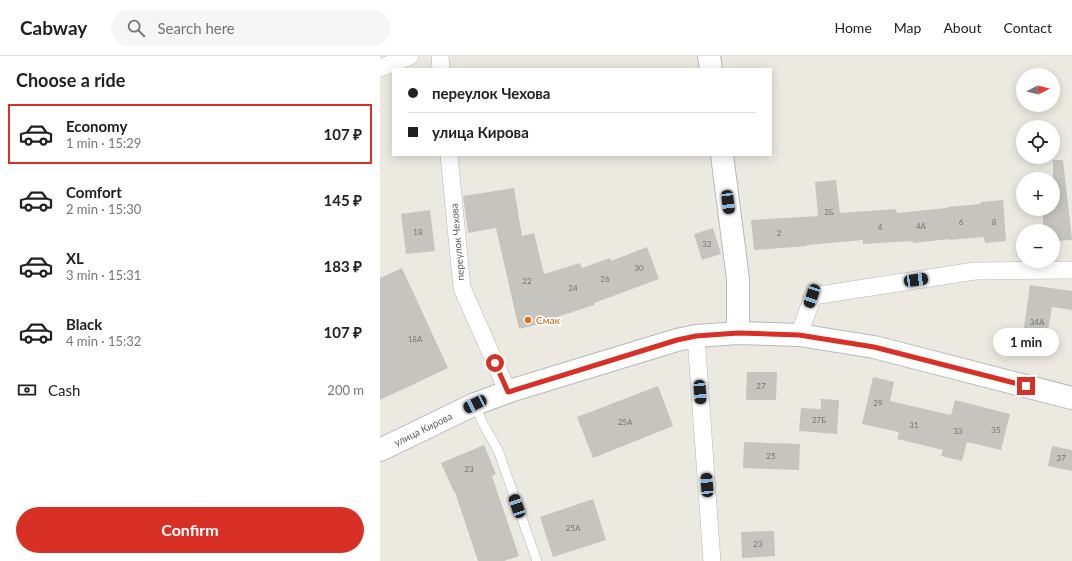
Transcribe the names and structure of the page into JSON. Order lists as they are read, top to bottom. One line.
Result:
{"streets":{"main road":["улица Кирова"],"street":["переулок Чехова"]},"crossings":[["переулок Чехова","улица Кирова"]],"places":["Смак"],"house_numbers":["2Б","6","8","4А","4","18","2","32","30","26","22","24","34А","18А","27","29","27Б","25А","31","35","33","25","37","23","25А","23"],"north":"right","page":{"header":"Cabway","search":"Search here","nav":["Home","Map","About","Contact"],"heading":"Choose a ride","map_buttons":["+","−"],"banner":["переулок Чехова","улица Кирова"],"list":[{"name":"Economy","note":"1 min · 15:29","value":"107 ₽"},{"name":"Comfort","note":"2 min · 15:30","value":"145 ₽"},{"name":"XL","note":"3 min · 15:31","value":"183 ₽"},{"name":"Black","note":"4 min · 15:32","value":"107 ₽"}],"bubble":"1 min","pay":["Cash","200 m"],"buttons":"Confirm"}}
